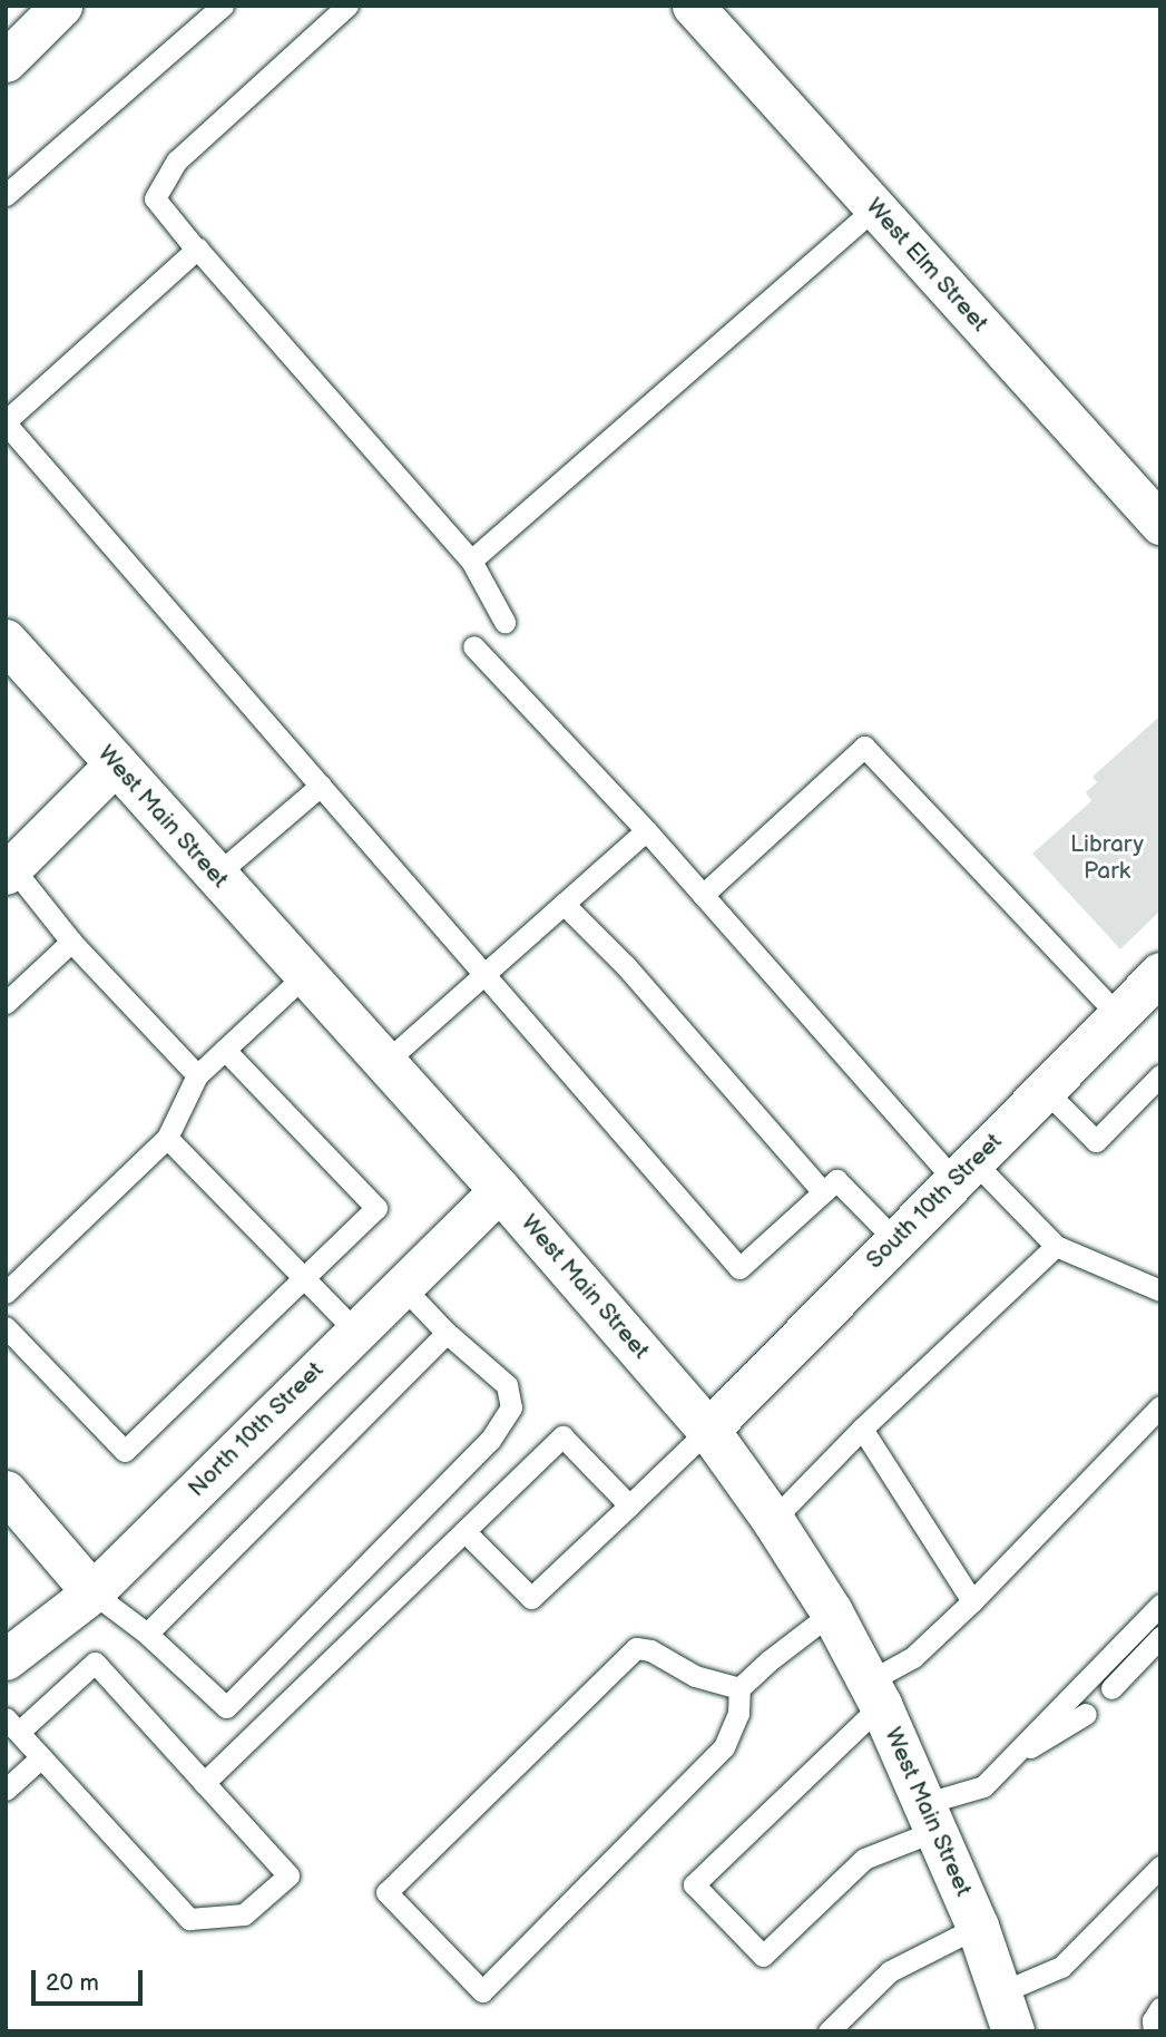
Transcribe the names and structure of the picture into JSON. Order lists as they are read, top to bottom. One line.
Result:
{"streets":{"main road":["West Main Street"],"street":["West Elm Street","South 10th Street","North 10th Street"]},"crossings":[["West Main Street","South 10th Street"],["West Main Street","North 10th Street"]],"parks":["Library Park"],"scale_bar":"20 m"}
